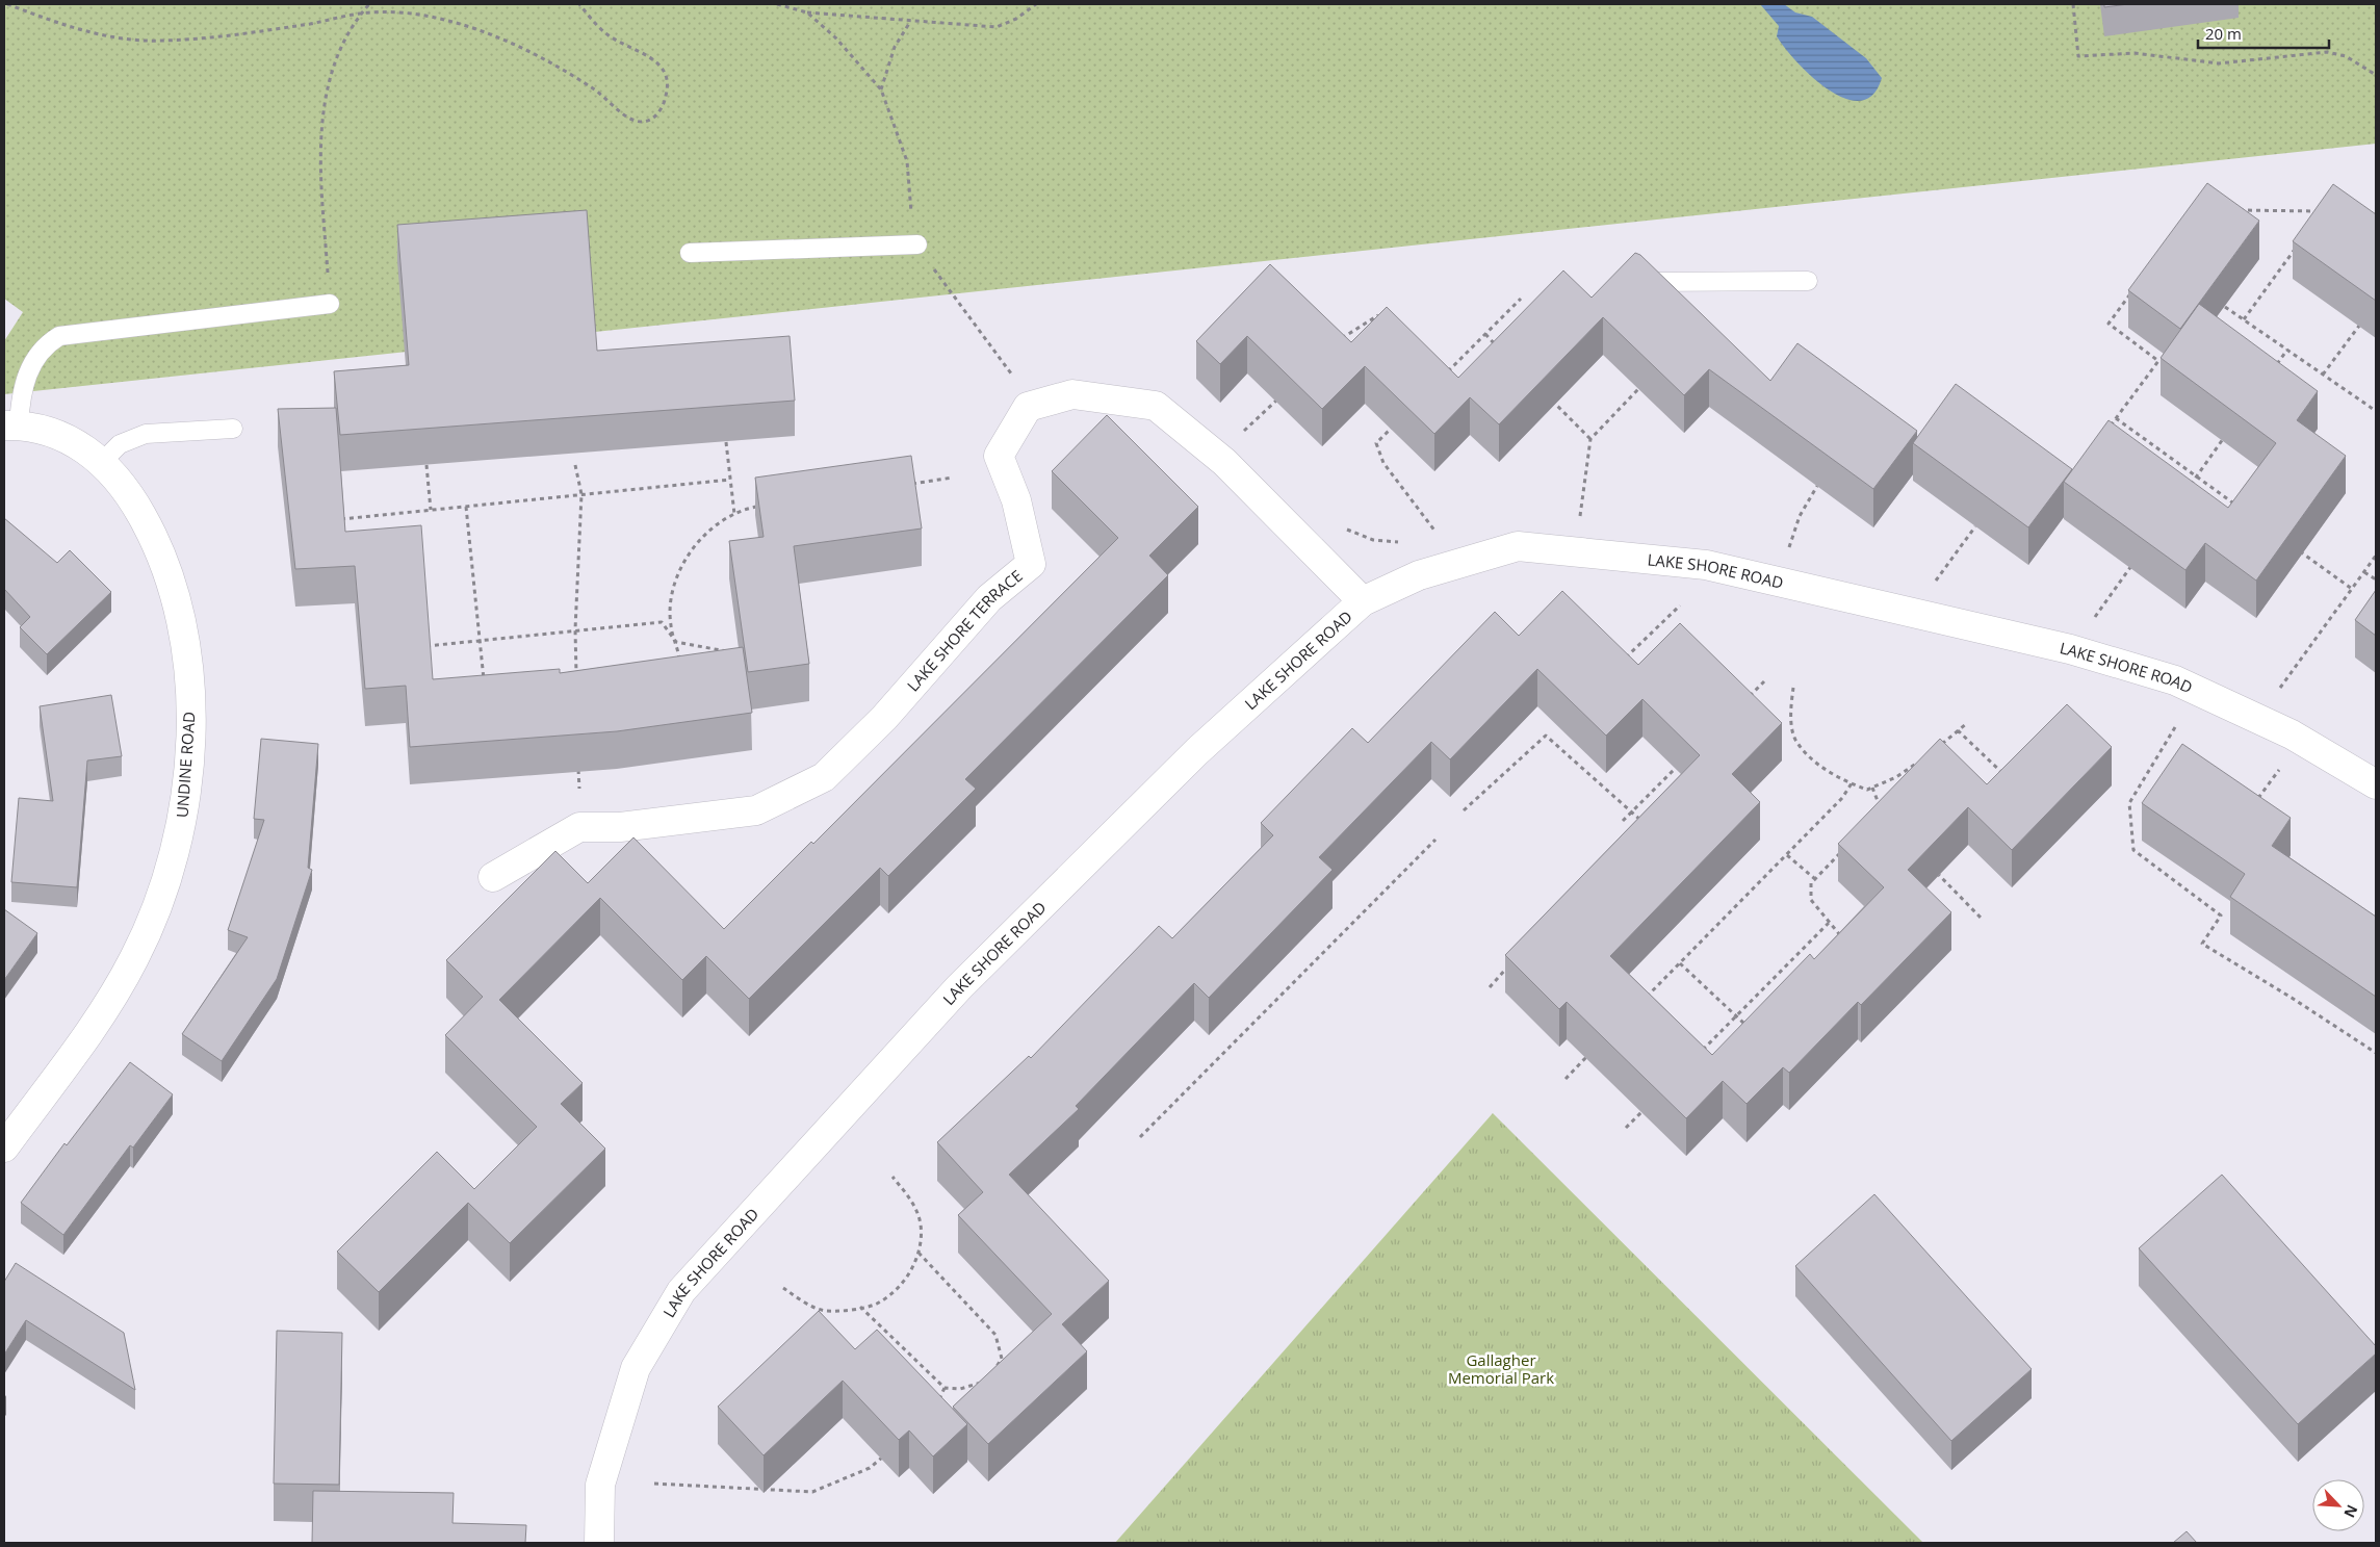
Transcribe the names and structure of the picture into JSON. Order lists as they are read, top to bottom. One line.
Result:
{"streets":{"street":["LAKE SHORE ROAD","LAKE SHORE TERRACE","UNDINE ROAD"]},"parks":["Gallagher Memorial Park"],"scale_bar":"20 m","north":"bottom right"}
